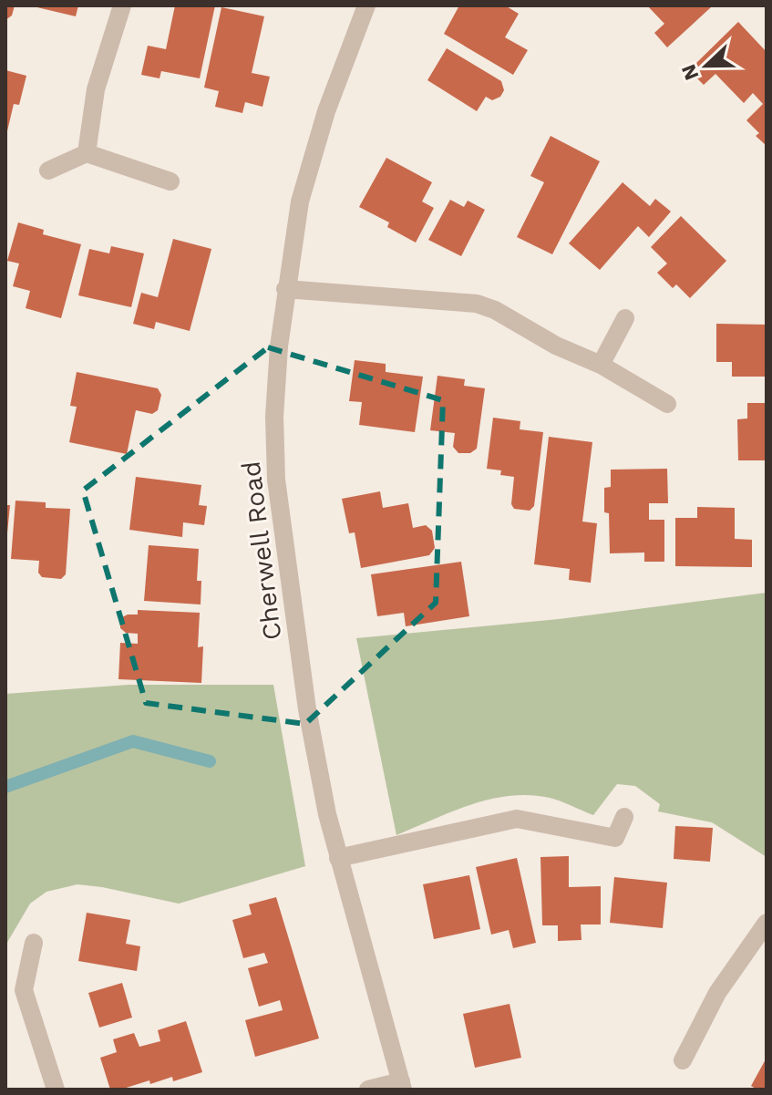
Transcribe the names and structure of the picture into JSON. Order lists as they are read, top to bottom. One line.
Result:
{"streets":{"street":["Cherwell Road"]},"north":"left"}
